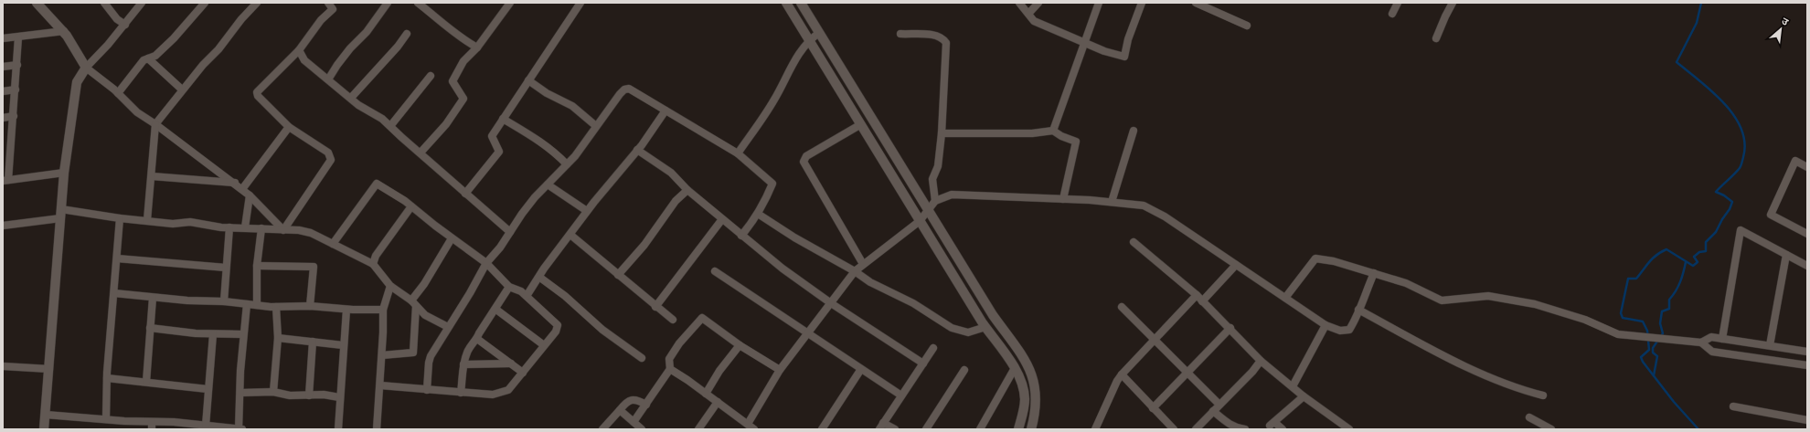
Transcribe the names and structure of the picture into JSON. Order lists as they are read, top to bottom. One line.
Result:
{"north":"top right"}
